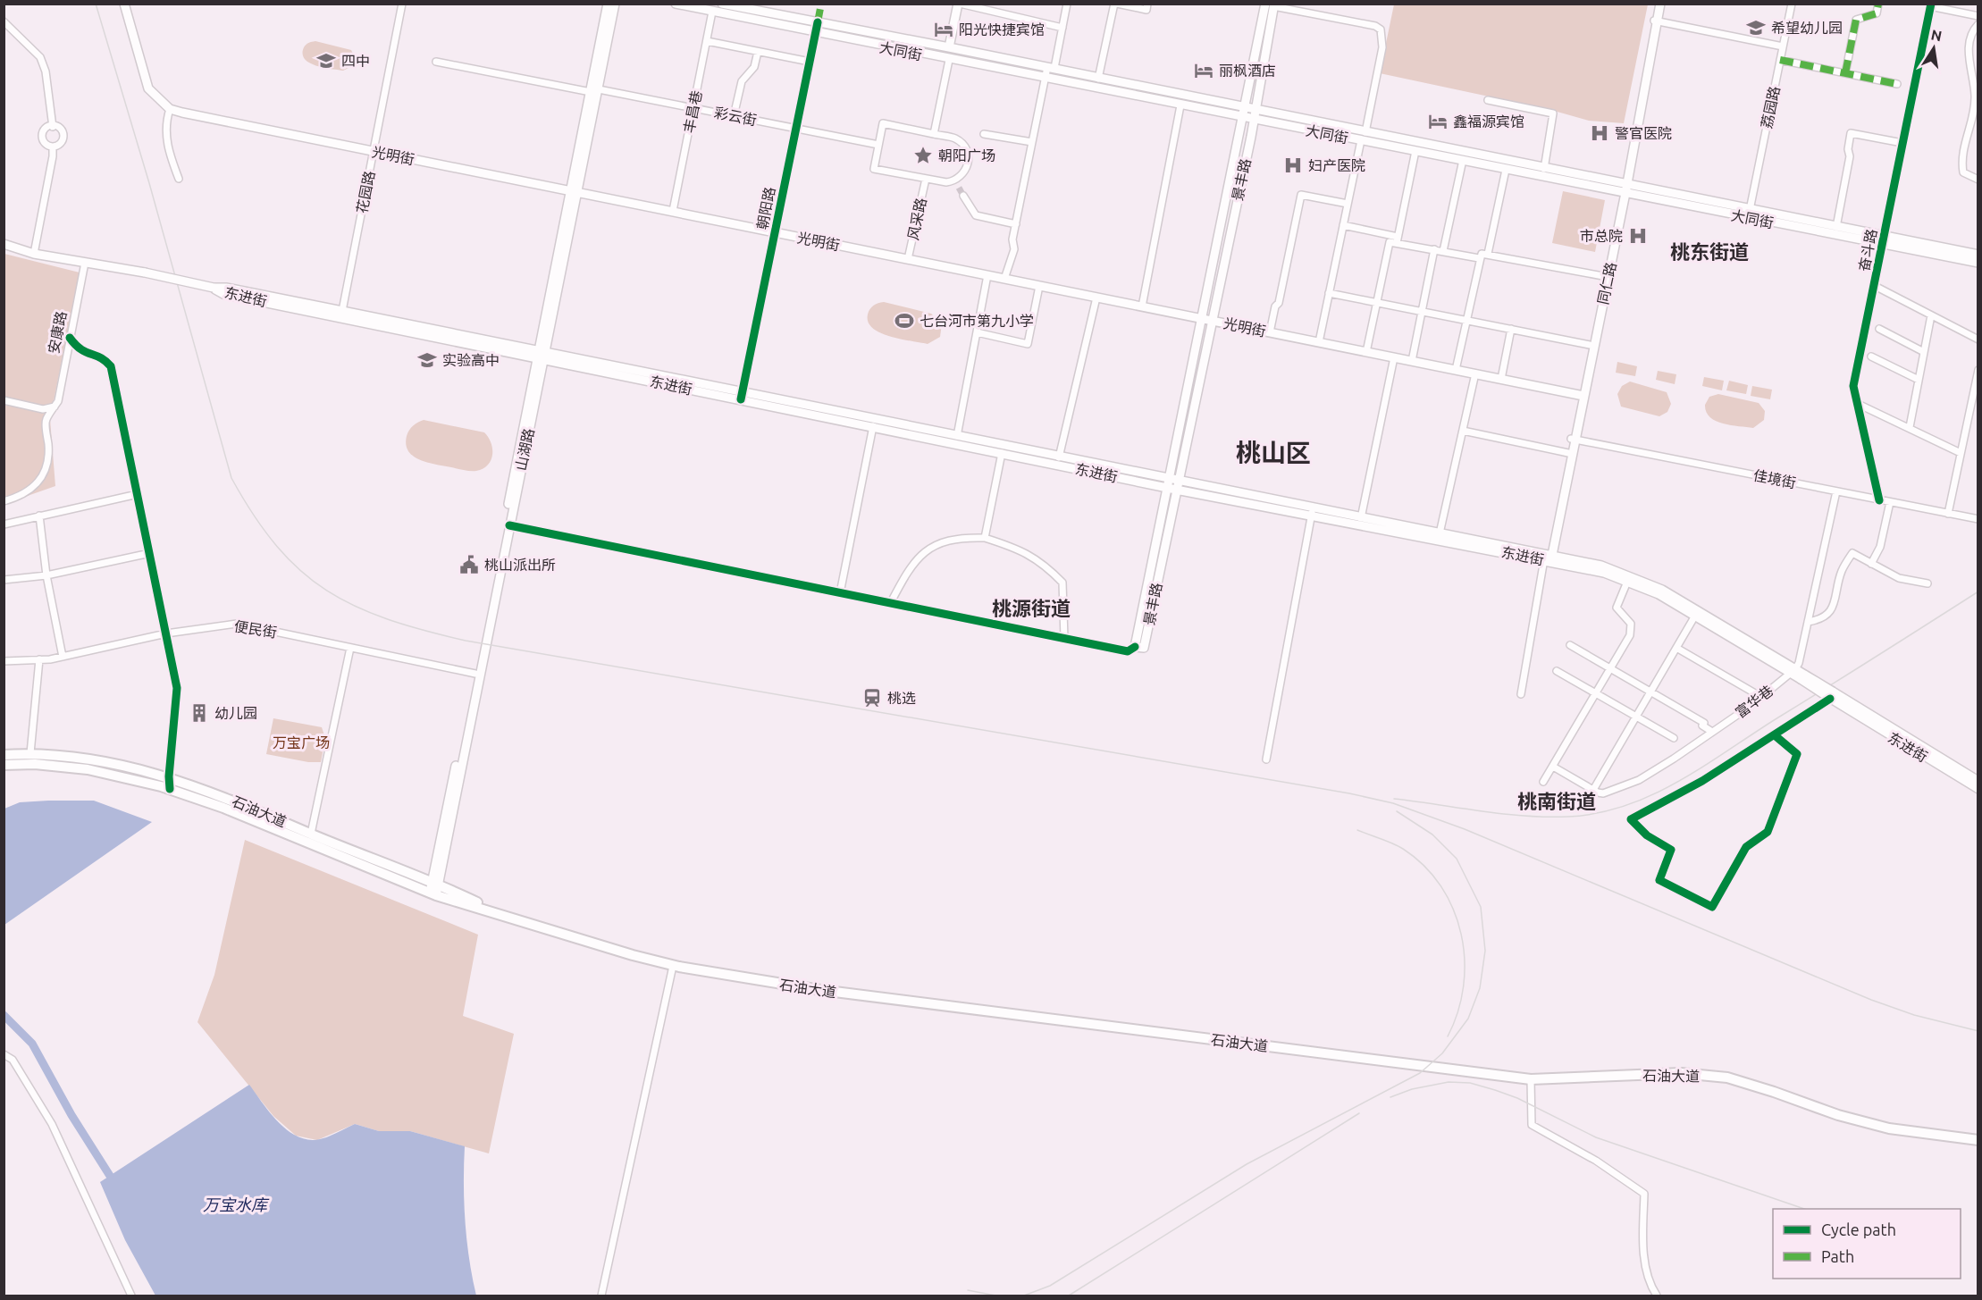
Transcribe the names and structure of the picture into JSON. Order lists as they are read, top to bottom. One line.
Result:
{"streets":{"highway":["石油大道"],"main road":["大同街","光明街","景丰路","同仁路","东进街","山湖路"],"street":["荔园路","丰昌巷","彩云街","花园路","朝阳路","风采路","奋斗路","安康路","佳境街","便民街","富华巷"]},"crossings":[["大同街","荔园路"],["大同街","丰昌巷"],["大同街","景丰路"],["大同街","朝阳路"],["大同街","奋斗路"],["大同街","同仁路"],["丰昌巷","彩云街"],["丰昌巷","光明街"],["彩云街","朝阳路"],["彩云街","山湖路"],["光明街","景丰路"],["光明街","花园路"],["光明街","朝阳路"],["光明街","风采路"],["光明街","同仁路"],["光明街","山湖路"],["景丰路","东进街"],["花园路","东进街"],["朝阳路","东进街"],["奋斗路","佳境街"],["同仁路","东进街"],["同仁路","佳境街"],["东进街","安康路"],["东进街","山湖路"],["东进街","富华巷"],["山湖路","便民街"],["山湖路","石油大道"]],"districts":["桃东街道","桃山区","桃源街道","桃南街道"],"water":["万宝水库"],"parks":["万宝广场"],"places":{"school or university":["希望幼儿园","四中","实验高中"],"hotel":["阳光快捷宾馆","丽枫酒店","鑫福源宾馆"],"hospital":["警官医院","妇产医院","市总院"],"place":["朝阳广场"],"sports":["七台河市第九小学"],"public building":["桃山派出所"],"station":["桃选"],"building":["幼儿园"]},"legend":["Cycle path","Path"],"north":"top"}
